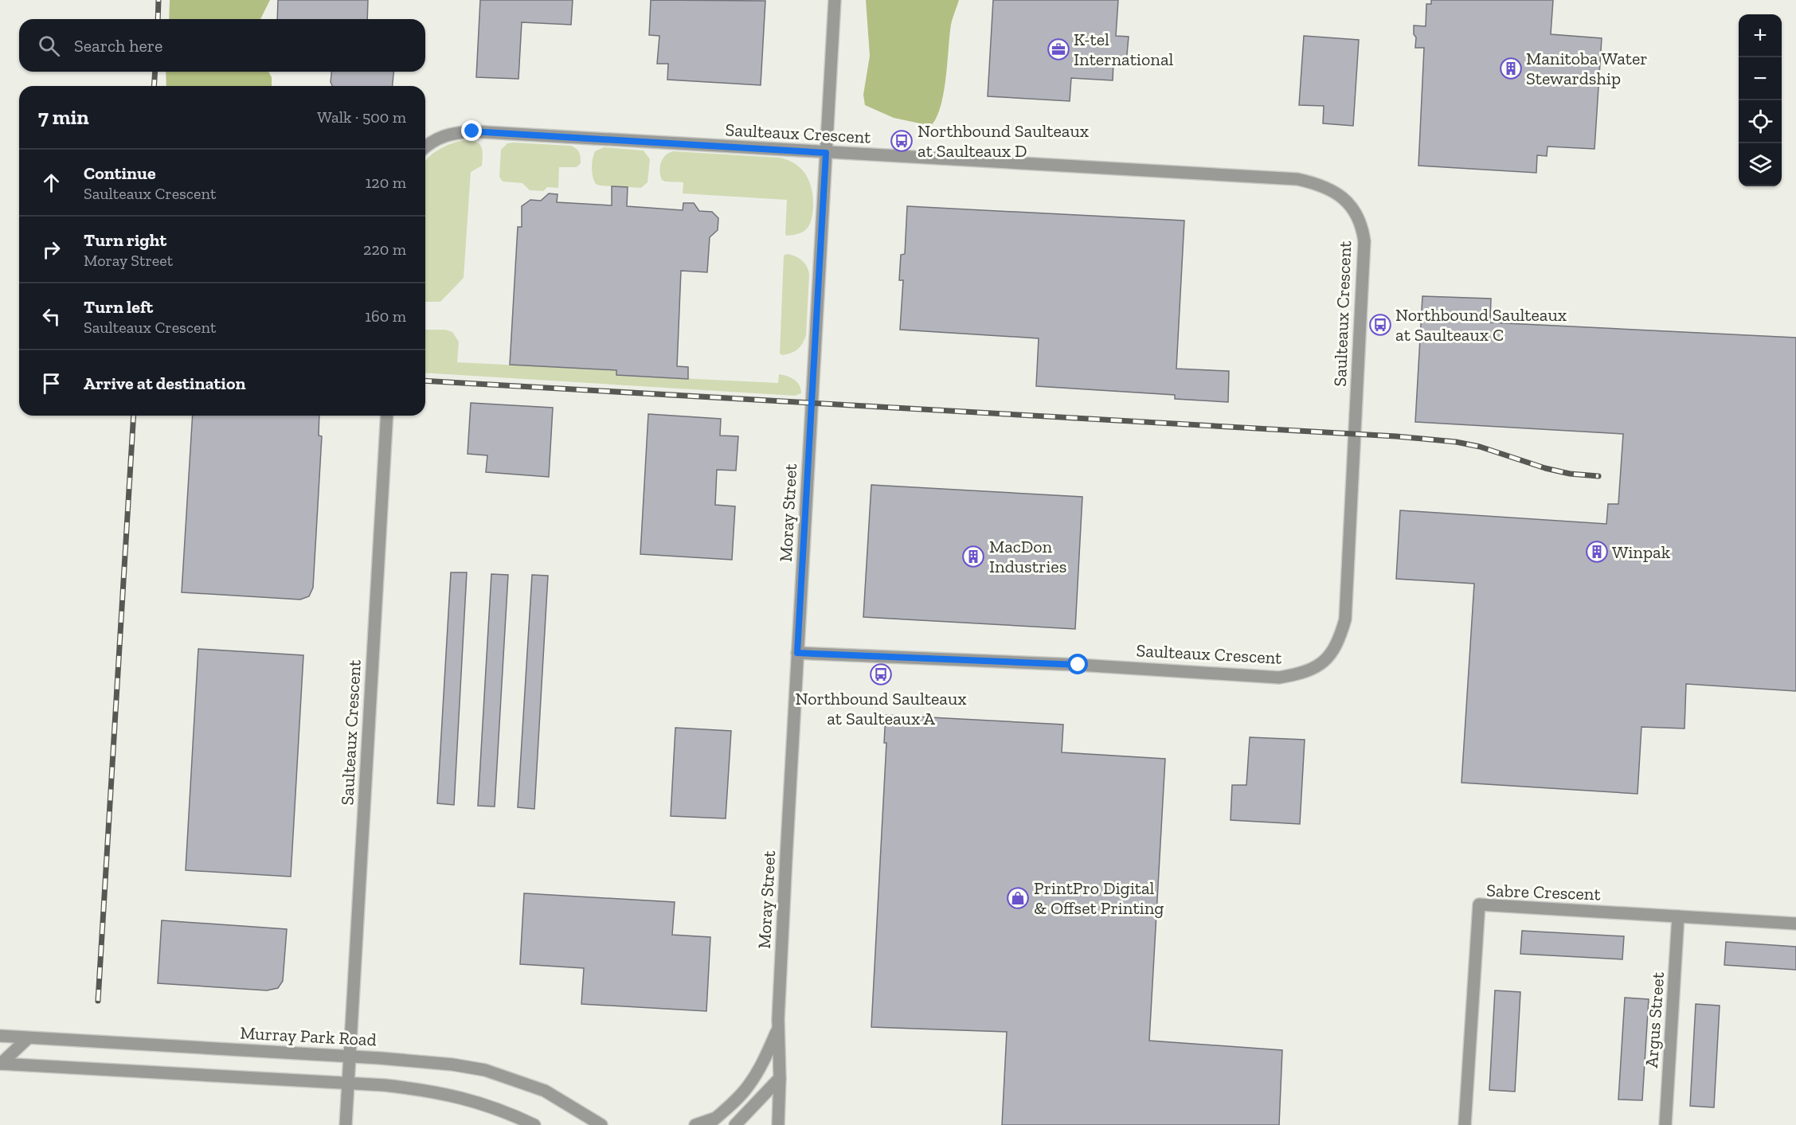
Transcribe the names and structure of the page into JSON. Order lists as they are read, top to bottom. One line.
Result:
{"streets":{"street":["Saulteaux Crescent","Moray Street","Sabre Crescent","Argus Street","Murray Park Road"]},"crossings":[["Saulteaux Crescent","Moray Street"],["Saulteaux Crescent","Murray Park Road"],["Sabre Crescent","Argus Street"]],"places":{"office":["K-tel International"],"building":["Manitoba Water Stewardship","Winpak","MacDon Industries"],"bus stop":["Northbound Saulteaux at Saulteaux D","Northbound Saulteaux at Saulteaux C","Northbound Saulteaux at Saulteaux A"],"shop":["PrintPro Digital & Offset Printing"]},"page":{"map_buttons":["+","−"],"search":"Search here","heading":["7 min","Walk · 500 m"],"list":[["Continue","Saulteaux Crescent","120 m"],["Turn right","Moray Street","220 m"],["Turn left","Saulteaux Crescent","160 m"],"Arrive at destination"]}}
